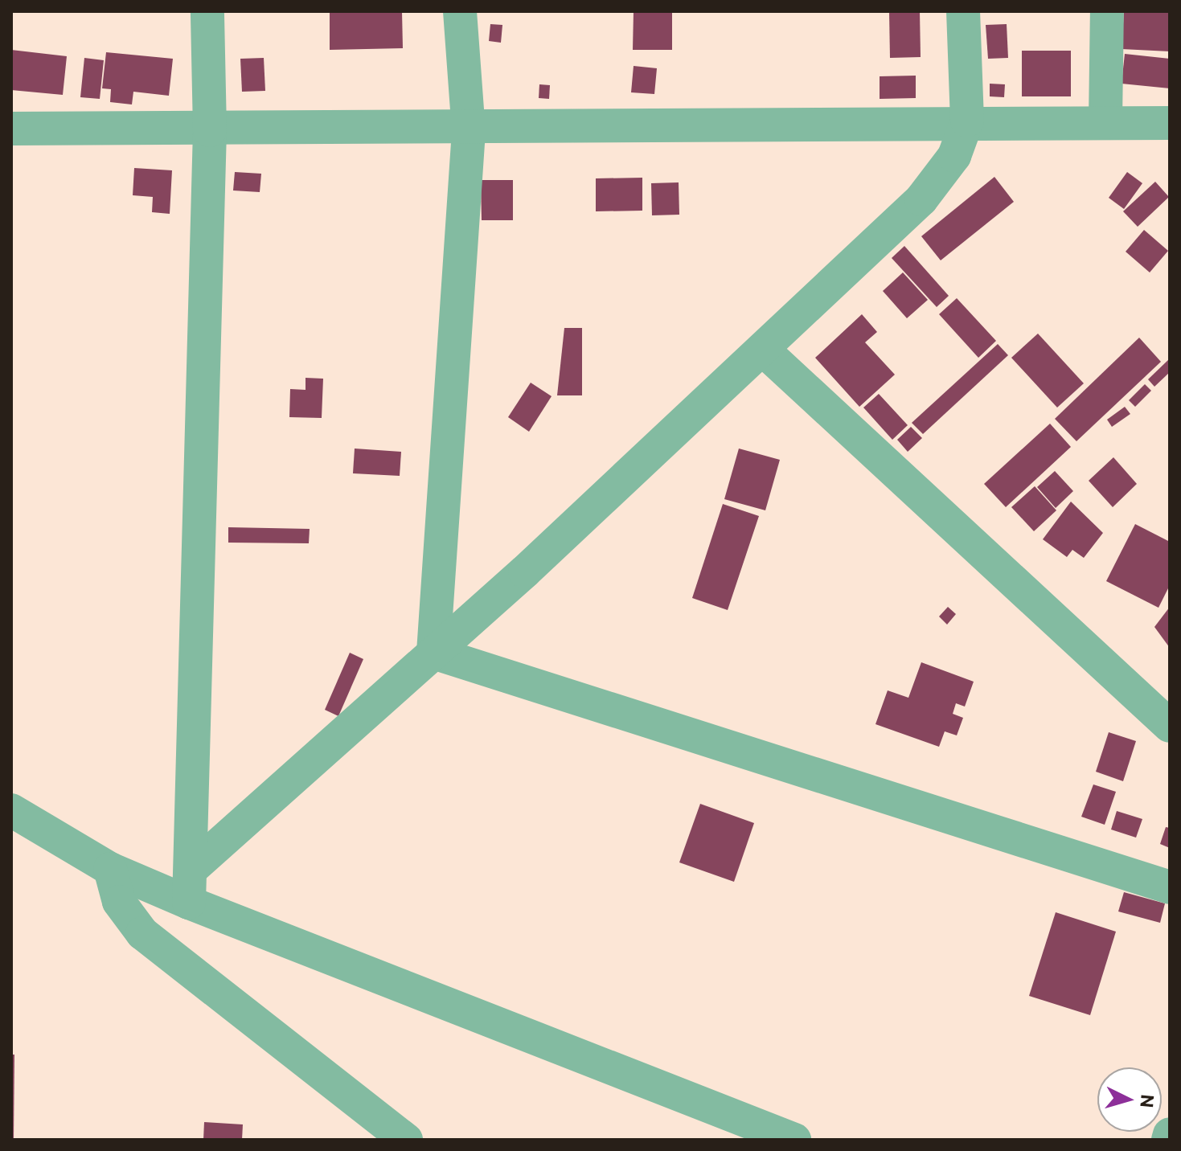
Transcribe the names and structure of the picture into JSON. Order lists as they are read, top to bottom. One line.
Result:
{"north":"right"}
